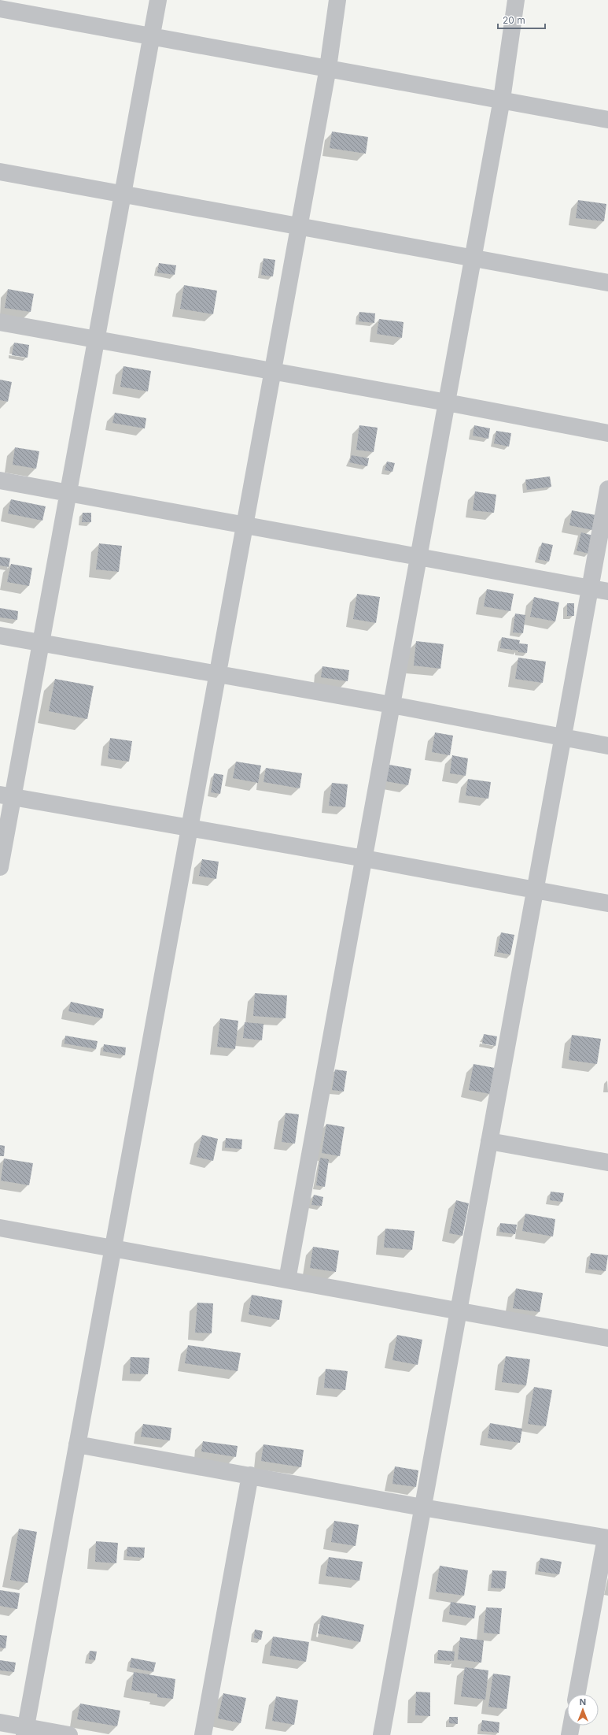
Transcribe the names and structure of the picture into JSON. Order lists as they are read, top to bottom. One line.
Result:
{"scale_bar":"20 m","north":"top"}
